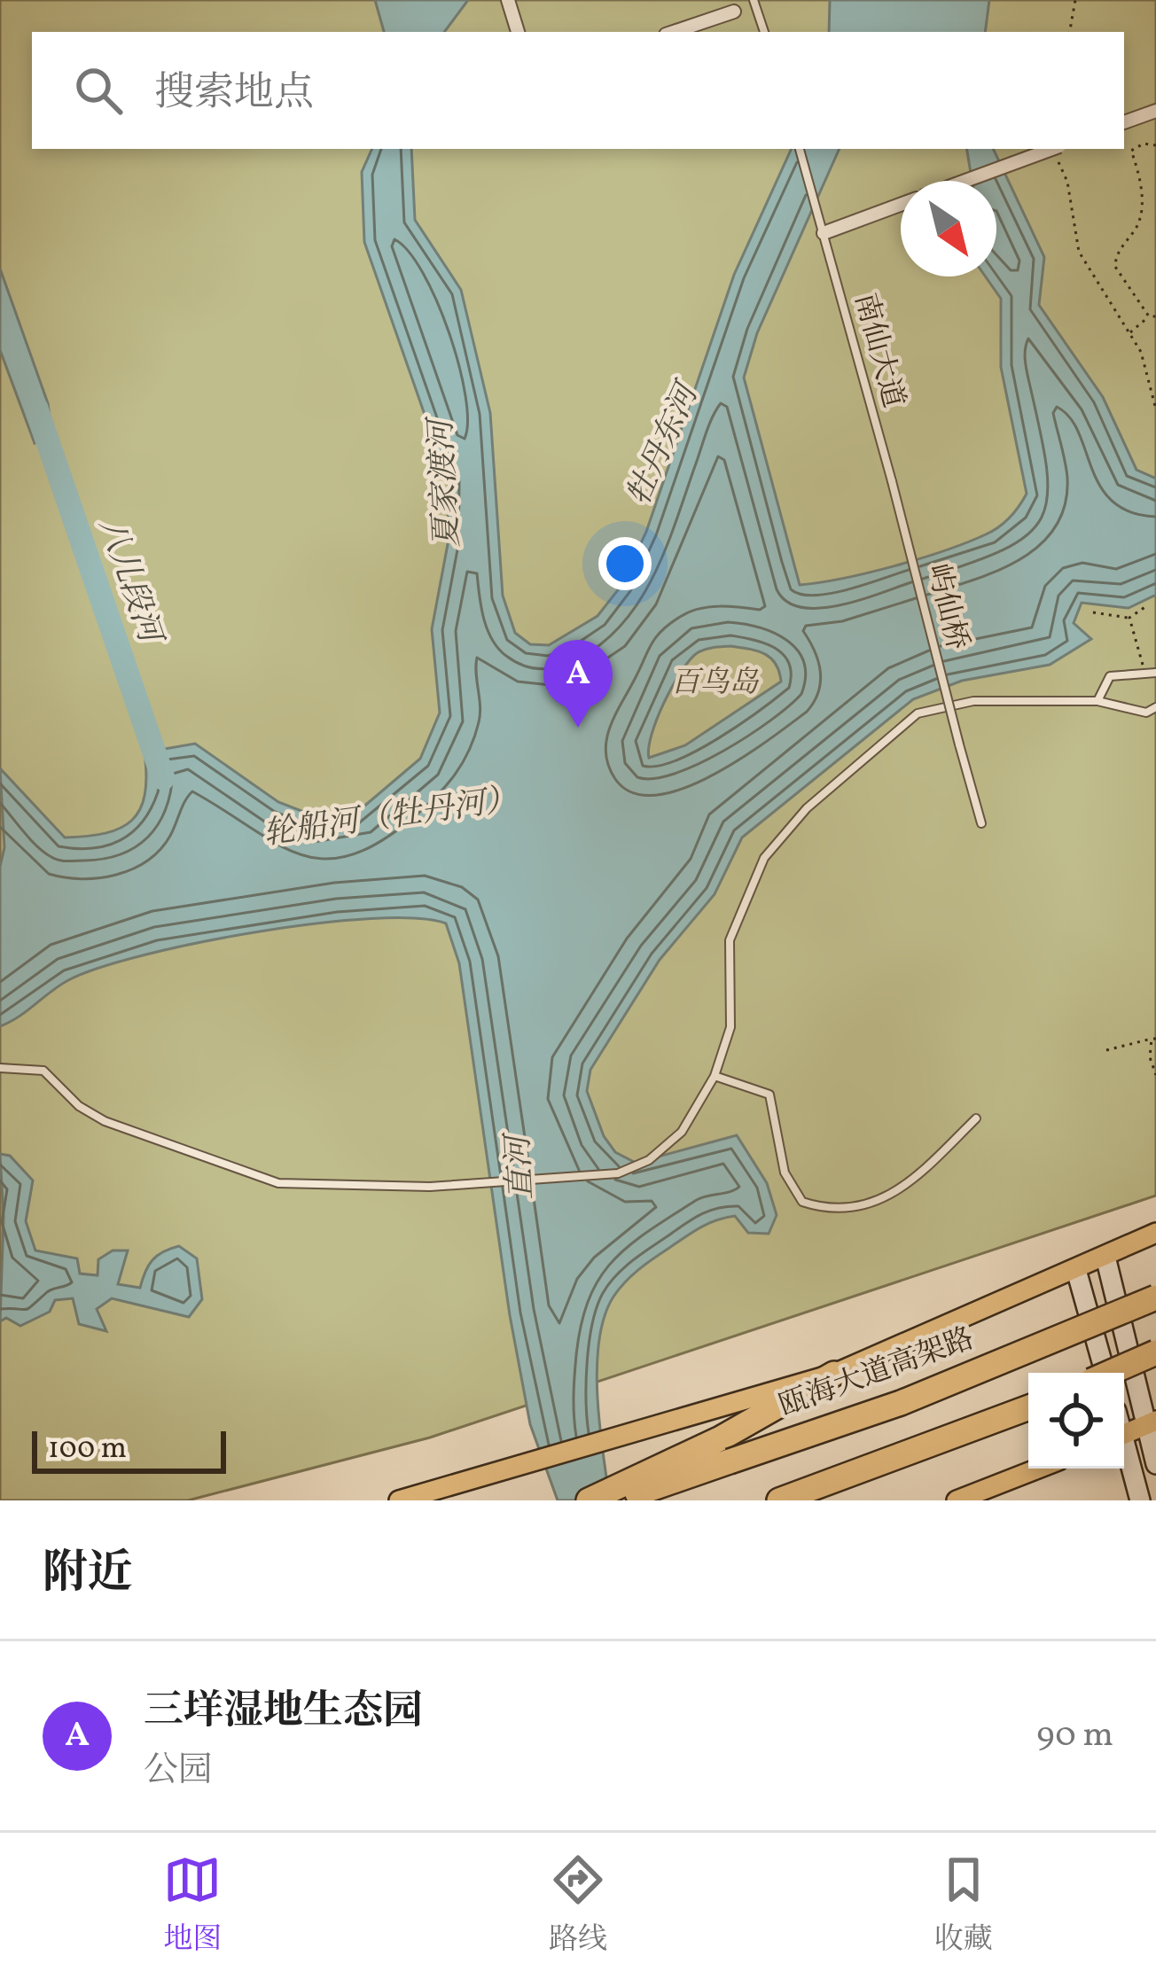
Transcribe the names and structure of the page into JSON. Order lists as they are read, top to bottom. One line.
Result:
{"streets":{"highway":["瓯海大道高架路"],"lane":["南仙大道","屿仙桥"]},"crossings":[["南仙大道","屿仙桥"]],"water":["牡丹东河","夏家渡河","八儿段河","轮船河（牡丹河）","直河"],"parks":["百鸟岛"],"scale_bar":"100 m","north":"bottom right","page":{"search":"搜索地点","pins":"A","scale":"100 m","heading":"附近","list":[{"mark":"A","name":"三垟湿地生态园","note":"公园","value":"90 m"}],"nav":["地图","路线","收藏"]}}
